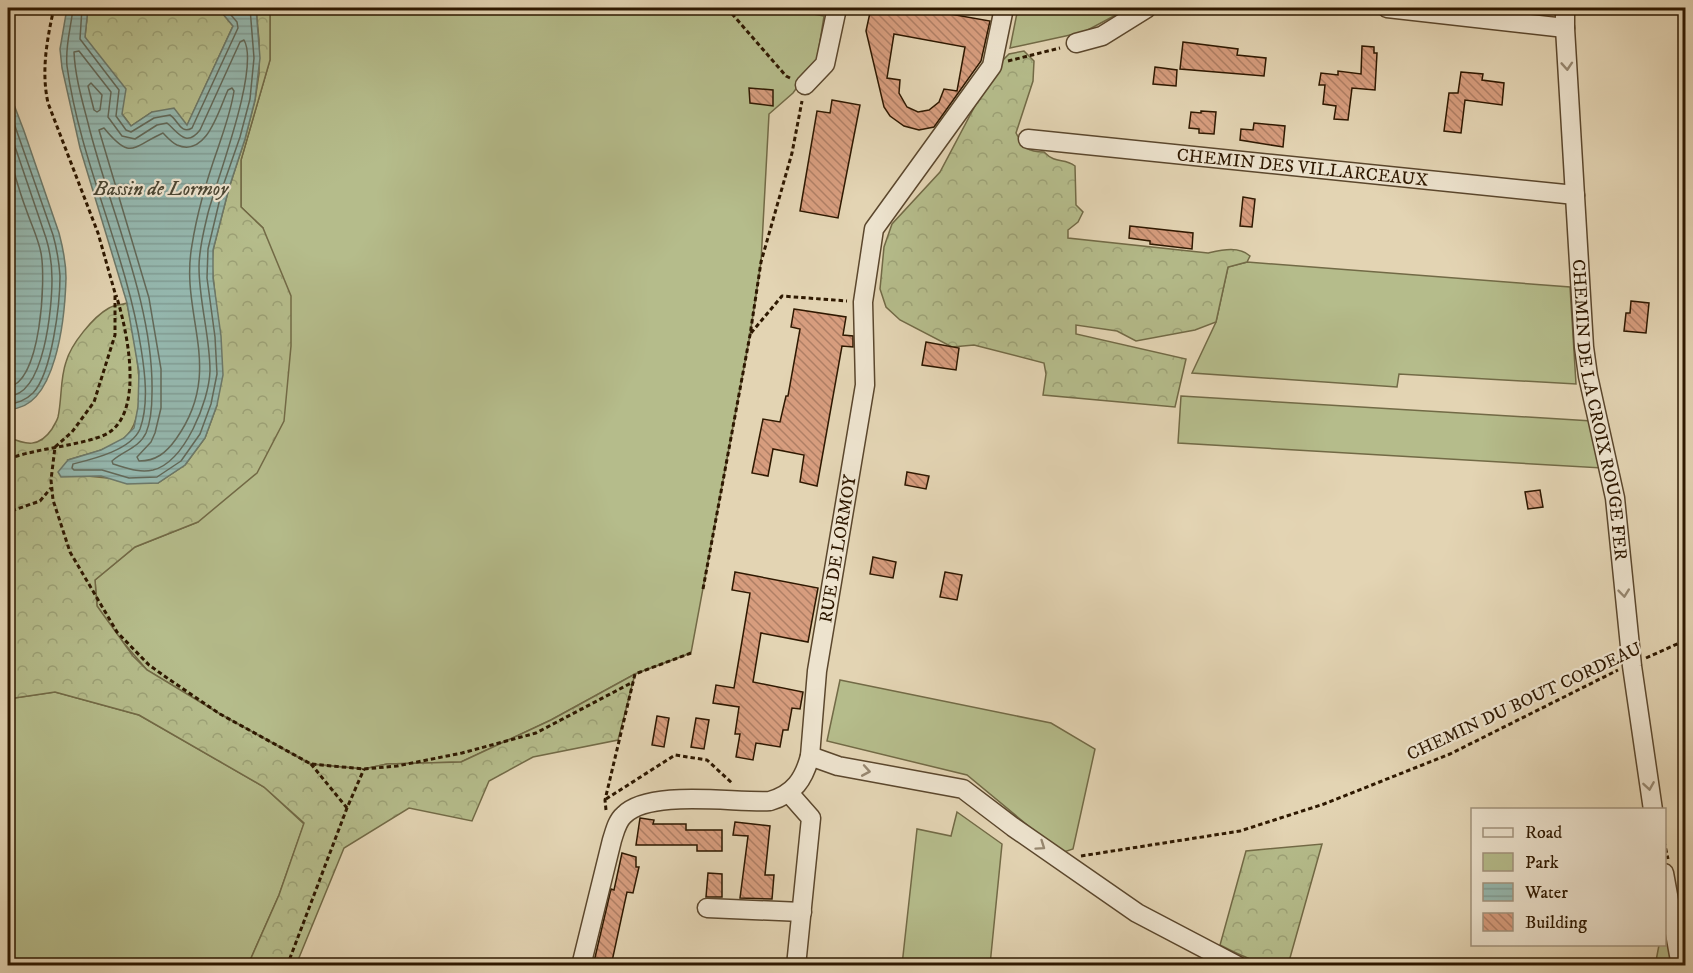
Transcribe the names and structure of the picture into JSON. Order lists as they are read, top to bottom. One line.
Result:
{"streets":{"street":["CHEMIN DES VILLARCEAUX","CHEMIN DE LA CROIX ROUGE FER","RUE DE LORMOY"],"path":["CHEMIN DU BOUT CORDEAU"]},"crossings":[["CHEMIN DES VILLARCEAUX","CHEMIN DE LA CROIX ROUGE FER"],["CHEMIN DE LA CROIX ROUGE FER","CHEMIN DU BOUT CORDEAU"]],"one_way":["CHEMIN DE LA CROIX ROUGE FER"],"water":["Bassin de Lormoy"],"legend":["Road","Park","Water","Building"]}
